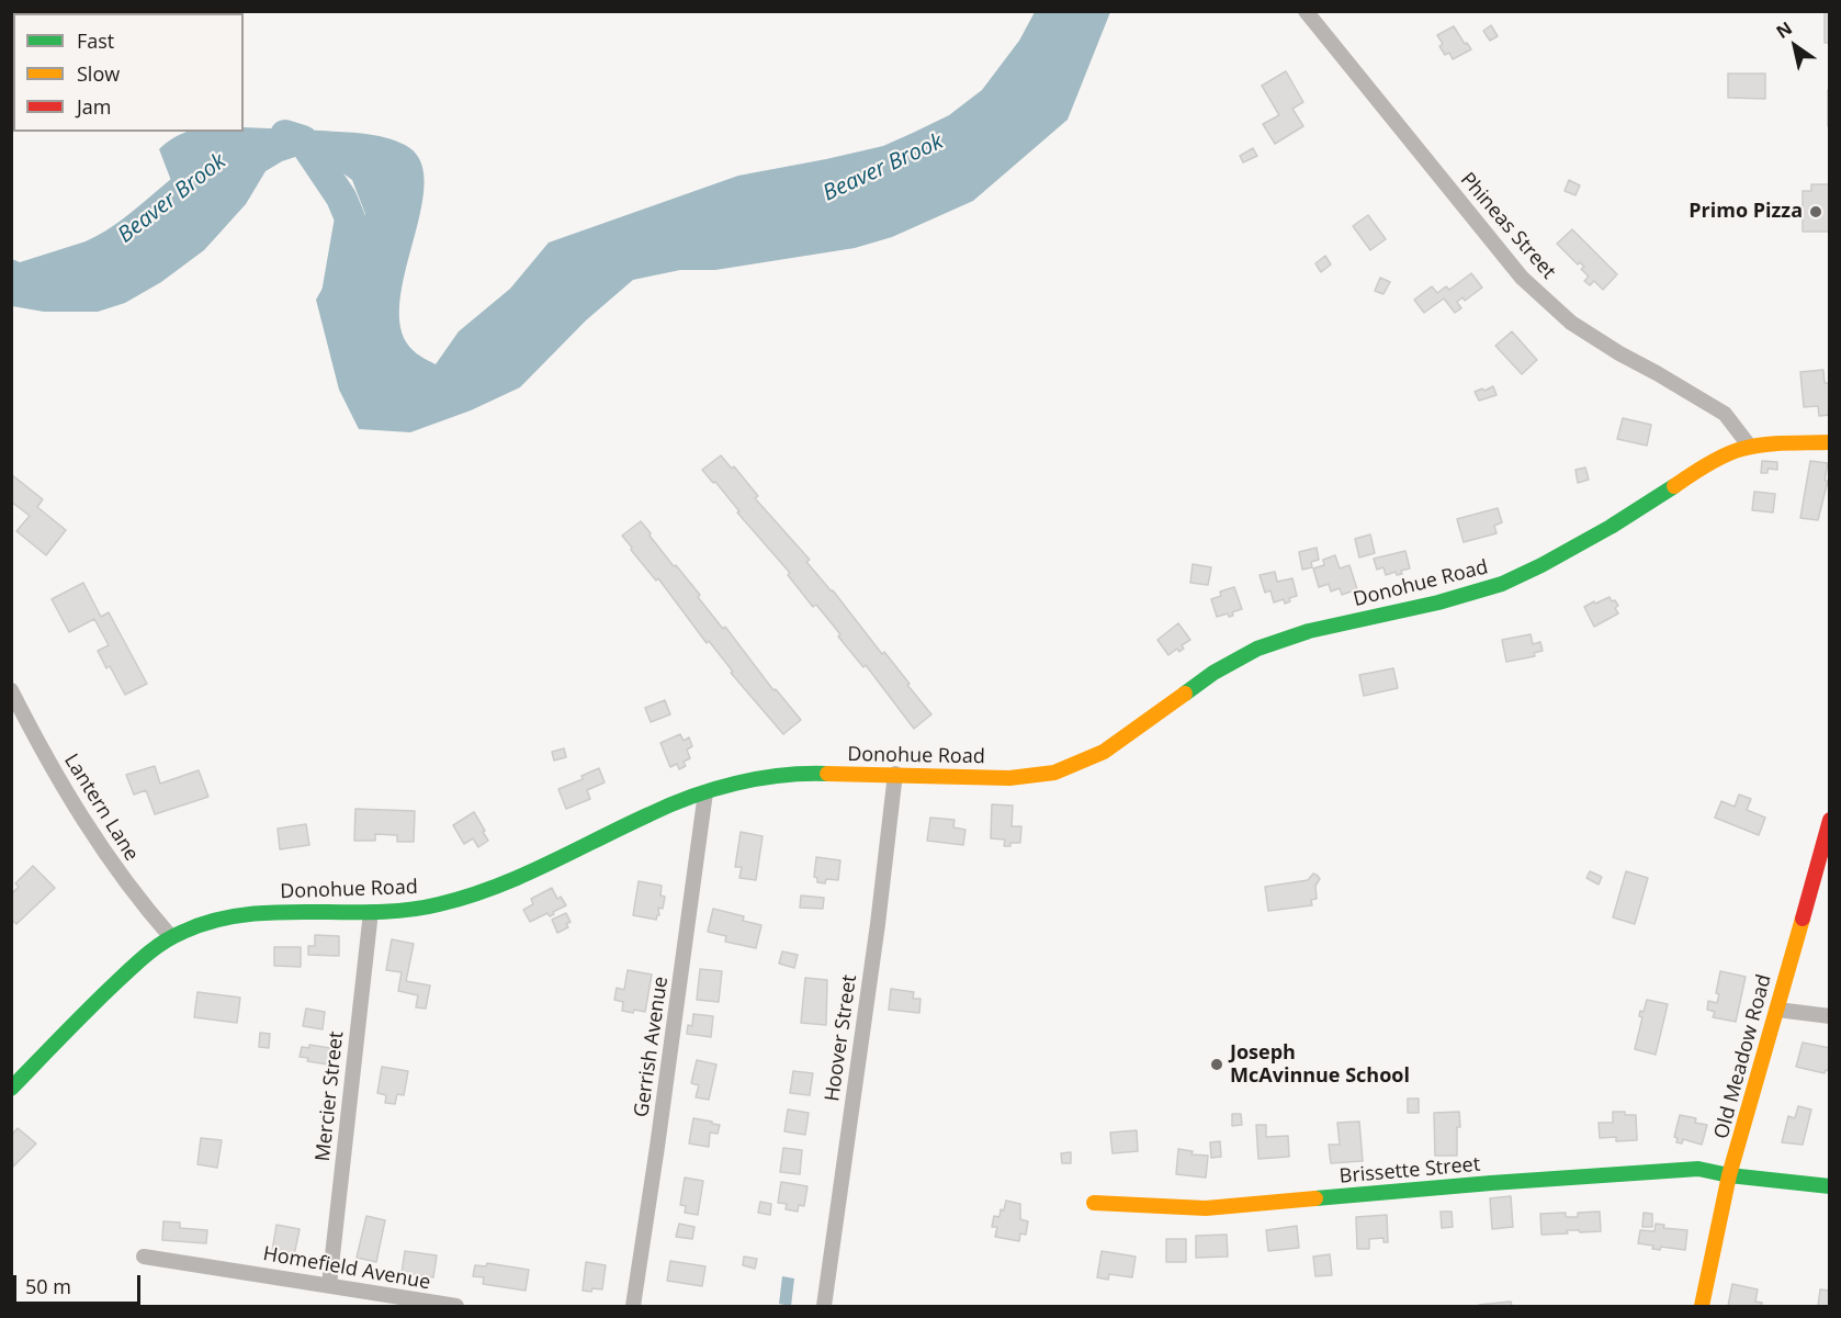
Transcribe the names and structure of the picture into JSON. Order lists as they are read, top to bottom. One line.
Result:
{"streets":{"street":["Phineas Street","Donohue Road","Lantern Lane","Hoover Street","Gerrish Avenue","Old Meadow Road","Mercier Street","Brissette Street","Homefield Avenue"]},"crossings":[["Phineas Street","Donohue Road"],["Donohue Road","Lantern Lane"],["Donohue Road","Hoover Street"],["Donohue Road","Gerrish Avenue"],["Donohue Road","Mercier Street"],["Old Meadow Road","Brissette Street"],["Mercier Street","Homefield Avenue"]],"water":["Beaver Brook"],"places":["Primo Pizza","Joseph McAvinnue School"],"legend":["Fast","Slow","Jam"],"scale_bar":"50 m","north":"top left"}
